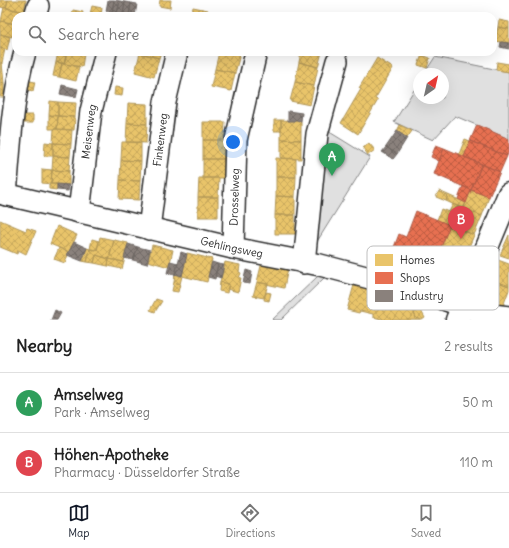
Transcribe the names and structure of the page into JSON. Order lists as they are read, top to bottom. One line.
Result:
{"streets":{"street":["Meisenweg","Finkenweg","Drosselweg","Gehlingsweg"]},"crossings":[["Meisenweg","Gehlingsweg"],["Finkenweg","Gehlingsweg"],["Drosselweg","Gehlingsweg"]],"legend":["Homes","Shops","Industry"],"north":"top right","page":{"search":"Search here","pins":["A","B"],"heading":["Nearby","2 results"],"list":[{"mark":"A","name":"Amselweg","note":"Park · Amselweg","value":"50 m"},{"mark":"B","name":"Höhen-Apotheke","note":"Pharmacy · Düsseldorfer Straße","value":"110 m"}],"nav":["Map","Directions","Saved"]}}
